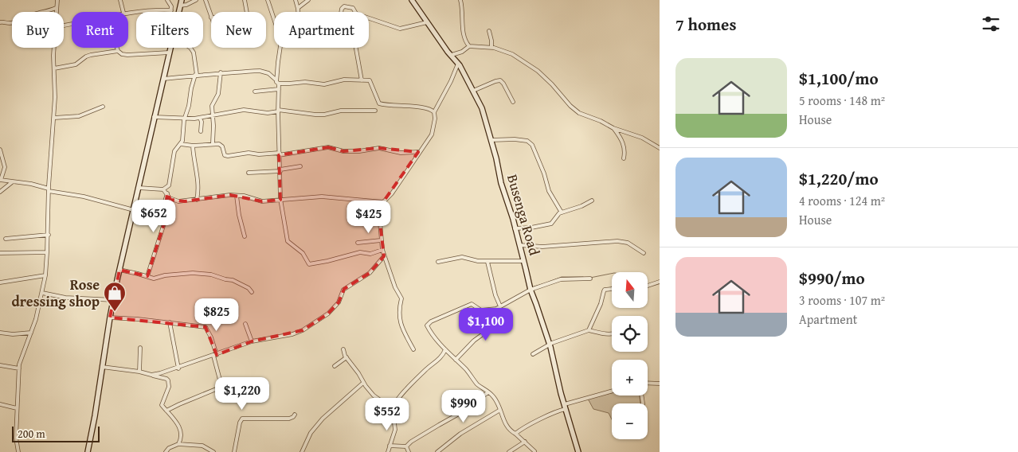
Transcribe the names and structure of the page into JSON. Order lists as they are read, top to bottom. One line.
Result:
{"streets":{"street":["Busenga Road"]},"places":{"shop":["Rose dressing shop"]},"scale_bar":"200 m","north":"top","page":{"heading":"7 homes","chip":["Buy","Rent","Filters","New","Apartment"],"list":[{"name":"$1,100/mo","note":"5 rooms · 148 m² · House"},{"name":"$1,220/mo","note":"4 rooms · 124 m² · House"},{"name":"$990/mo","note":"3 rooms · 107 m² · Apartment"}],"price":["$652","$425","$825","$1,100","$1,220","$990","$552"],"map_buttons":["+","−"],"scale":"200 m"}}
